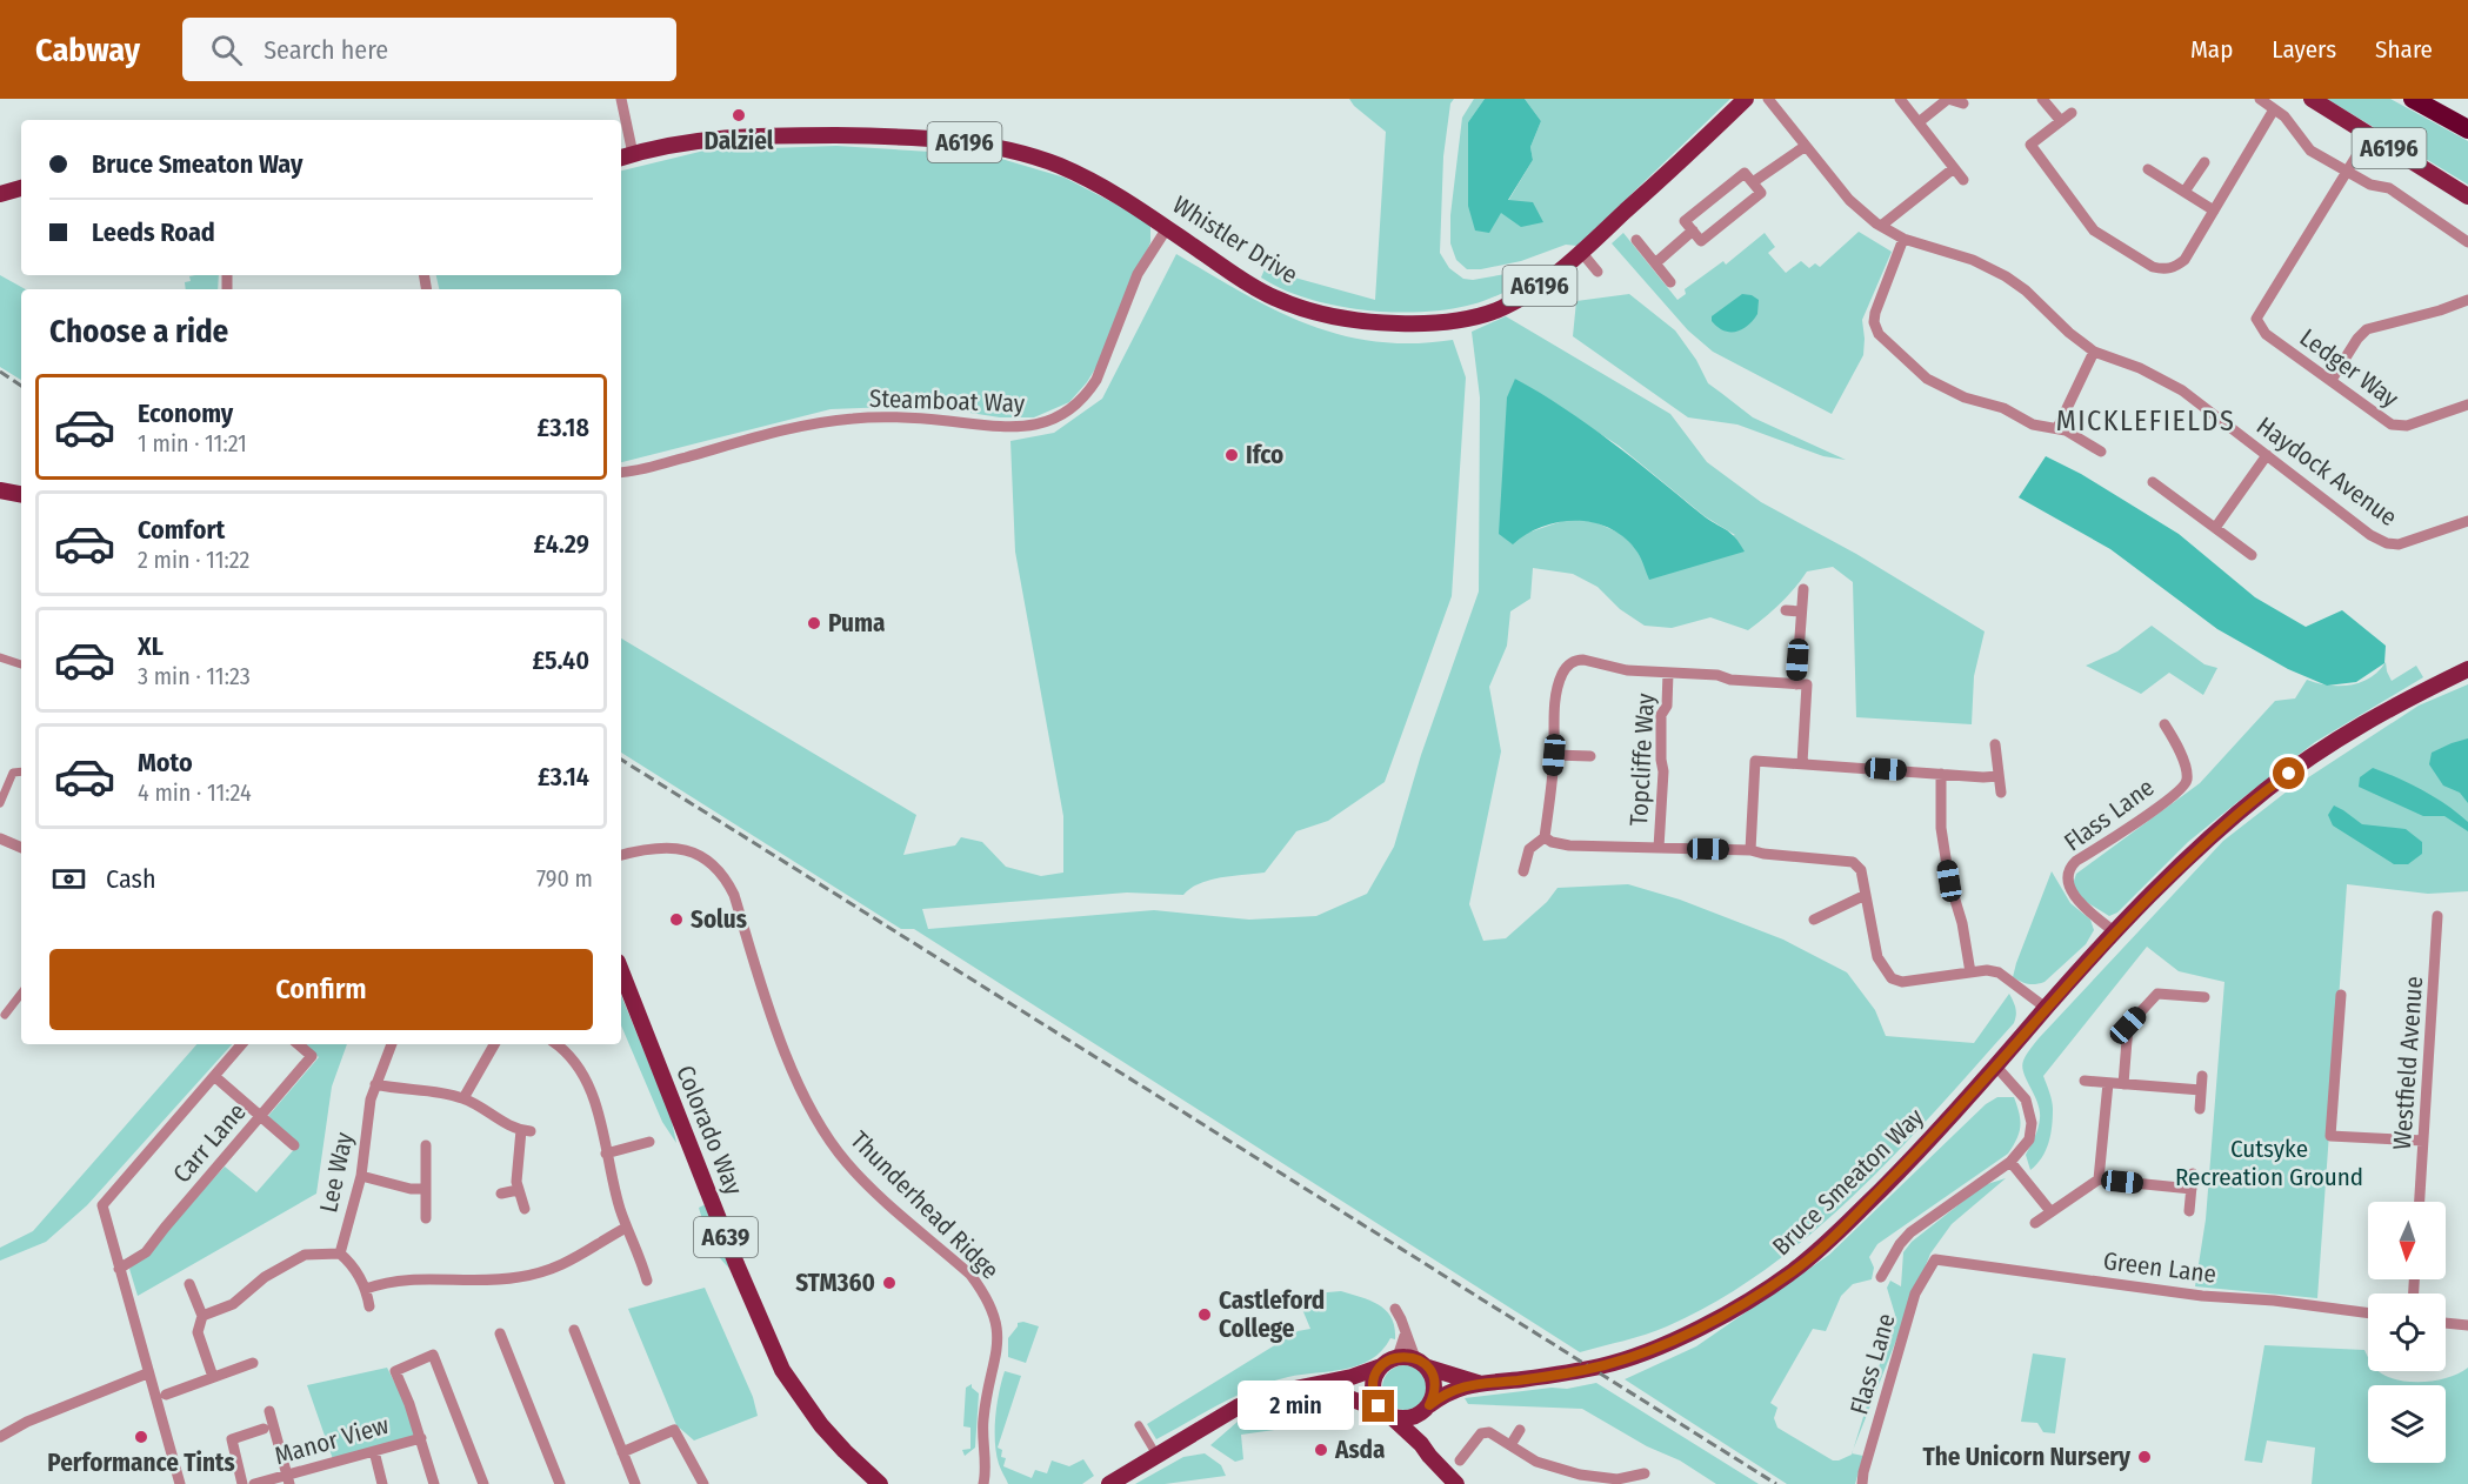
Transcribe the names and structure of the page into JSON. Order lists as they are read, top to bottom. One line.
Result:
{"streets":{"main road":["A6196","Whistler Drive","Colorado Way","Bruce Smeaton Way","A639"],"street":["Ledger Way","Steamboat Way","Haydock Avenue","Topcliffe Way","Flass Lane","Westfield Avenue","Carr Lane","Lee Way","Thunderhead Ridge","Green Lane","Manor View"]},"crossings":[["Whistler Drive","Steamboat Way"],["Flass Lane","Bruce Smeaton Way"],["Flass Lane","Green Lane"]],"districts":["MICKLEFIELDS"],"parks":["Cutsyke Recreation Ground"],"places":["Dalziel","Ifco","Puma","Solus","STM360","Castleford College","Performance Tints","Asda","The Unicorn Nursery"],"north":"bottom","page":{"header":"Cabway","search":"Search here","nav":["Map","Layers","Share"],"banner":["Bruce Smeaton Way","Leeds Road"],"heading":"Choose a ride","list":[{"name":"Economy","note":"1 min · 11:21","value":"£3.18"},{"name":"Comfort","note":"2 min · 11:22","value":"£4.29"},{"name":"XL","note":"3 min · 11:23","value":"£5.40"},{"name":"Moto","note":"4 min · 11:24","value":"£3.14"}],"pay":["Cash","790 m"],"buttons":"Confirm","bubble":"2 min"}}
